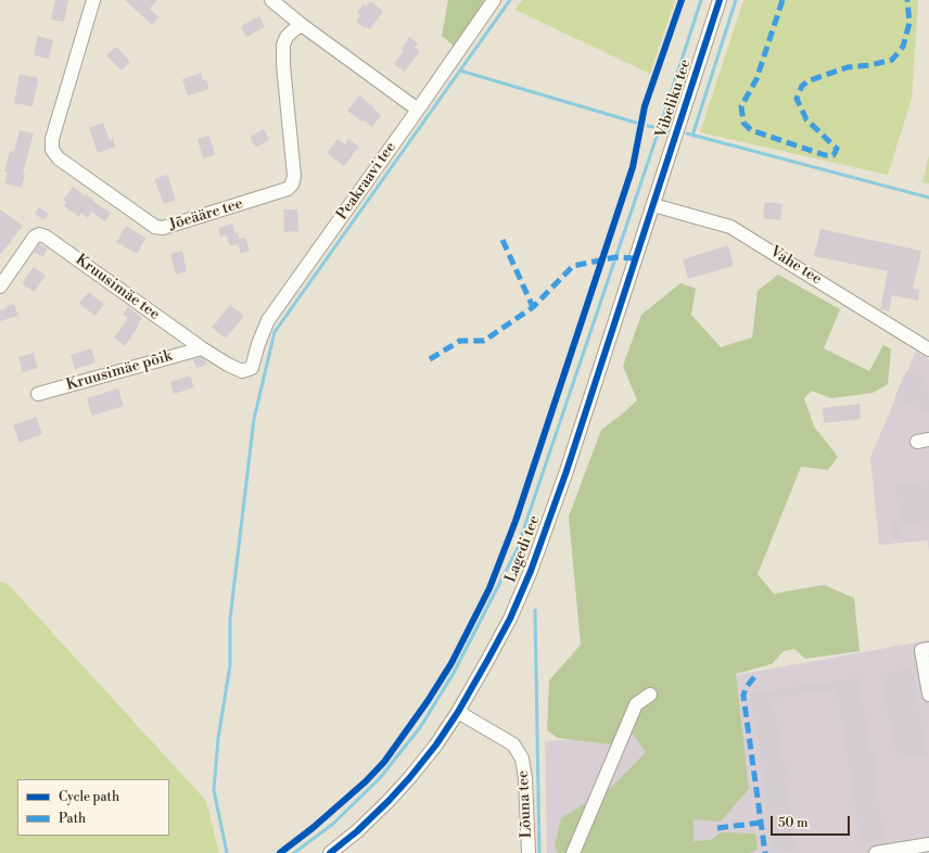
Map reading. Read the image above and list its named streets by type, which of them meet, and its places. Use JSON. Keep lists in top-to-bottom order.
{
  "streets": {
    "street": [
      "Vibeliku tee",
      "Peakraavi tee",
      "Jõeääre tee",
      "Vahe tee",
      "Kruusimäe tee",
      "Kruusimäe põik",
      "Lagedi tee",
      "Lõuna tee"
    ]
  },
  "crossings": [
    ["Vibeliku tee", "Vahe tee"],
    ["Vibeliku tee", "Lagedi tee"],
    ["Peakraavi tee", "Kruusimäe tee"],
    ["Vahe tee", "Lagedi tee"],
    ["Kruusimäe tee", "Kruusimäe põik"],
    ["Lagedi tee", "Lõuna tee"]
  ],
  "legend": ["Cycle path", "Path"],
  "scale_bar": "50 m"
}
